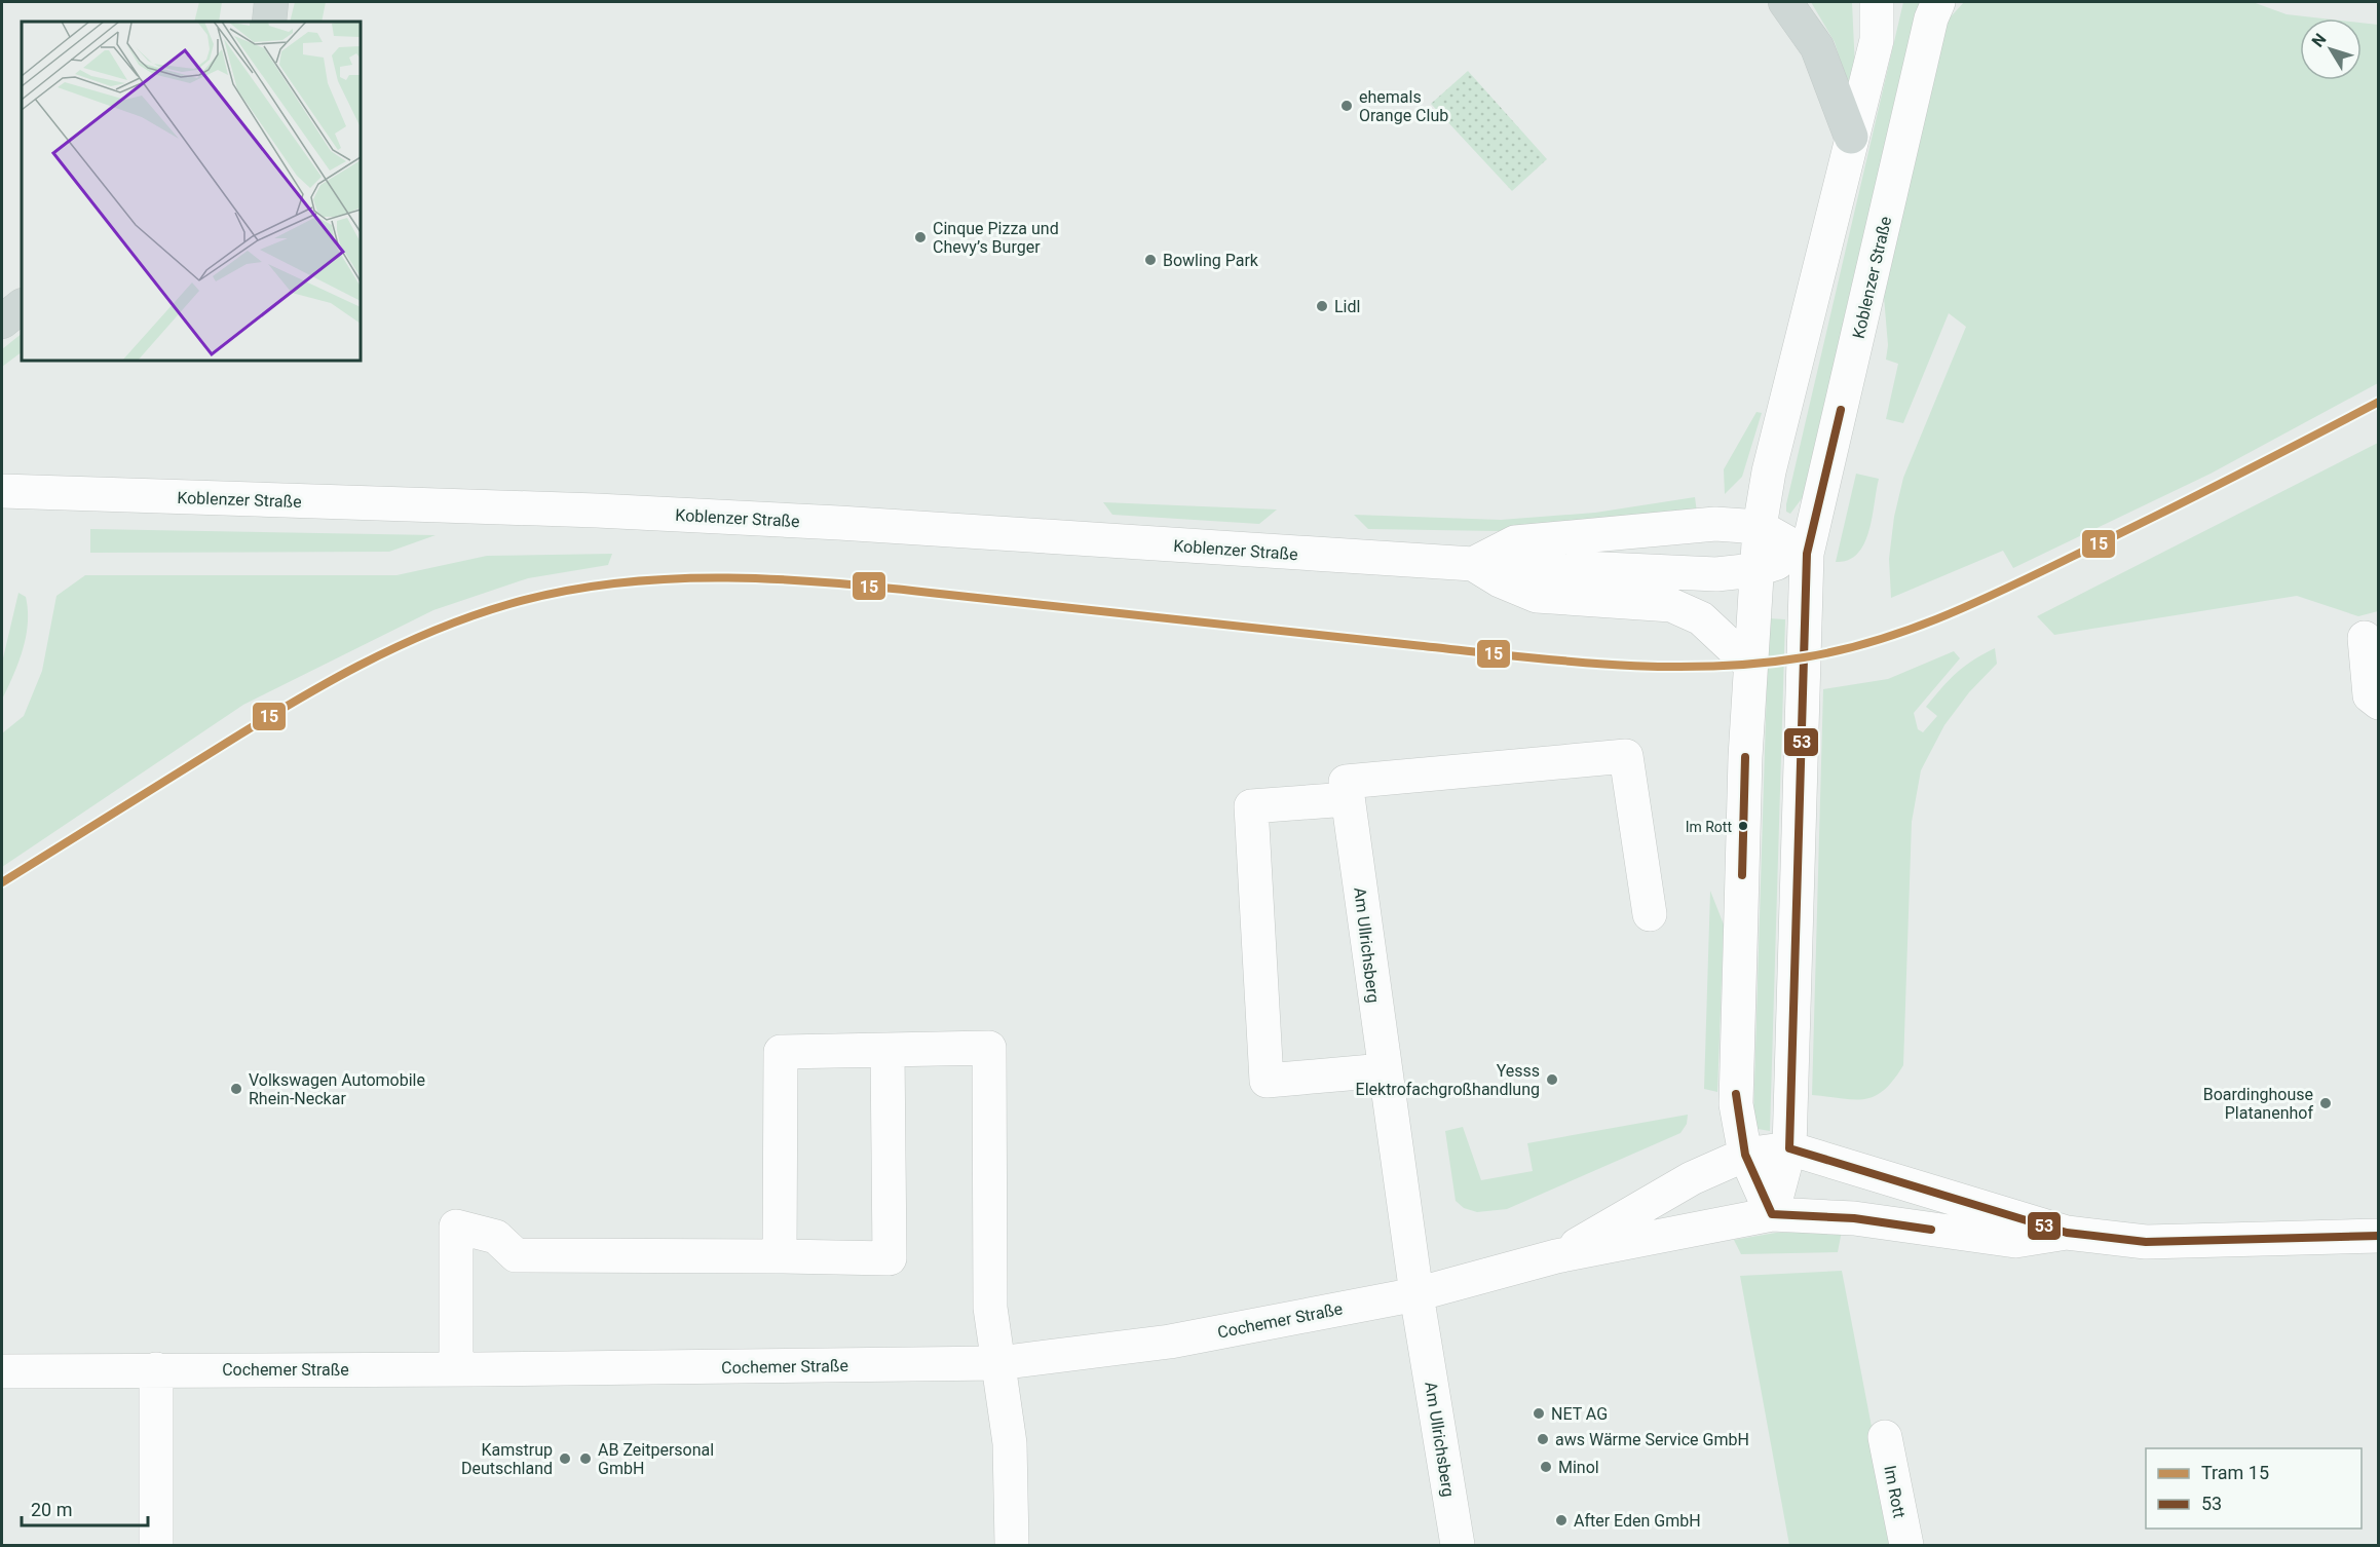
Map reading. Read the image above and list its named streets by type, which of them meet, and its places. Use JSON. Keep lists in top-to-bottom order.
{
  "streets": {
    "street": [
      "Koblenzer Straße",
      "Am Ullrichsberg",
      "Cochemer Straße",
      "Im Rott"
    ]
  },
  "crossings": [
    ["Am Ullrichsberg", "Cochemer Straße"]
  ],
  "places": [
    "ehemals Orange Club",
    "Cinque Pizza und Chevy’s Burger",
    "Bowling Park",
    "Lidl",
    "Im Rott",
    "Yesss Elektrofachgroßhandlung",
    "Volkswagen Automobile Rhein-Neckar",
    "Boardinghouse Platanenhof",
    "NET AG",
    "aws Wärme Service GmbH",
    "Kamstrup Deutschland",
    "AB Zeitpersonal GmbH",
    "Minol",
    "After Eden GmbH"
  ],
  "lines": ["tram line 15", "transit line 53"],
  "legend": ["Tram 15", "53"],
  "scale_bar": "20 m",
  "north": "top left"
}
